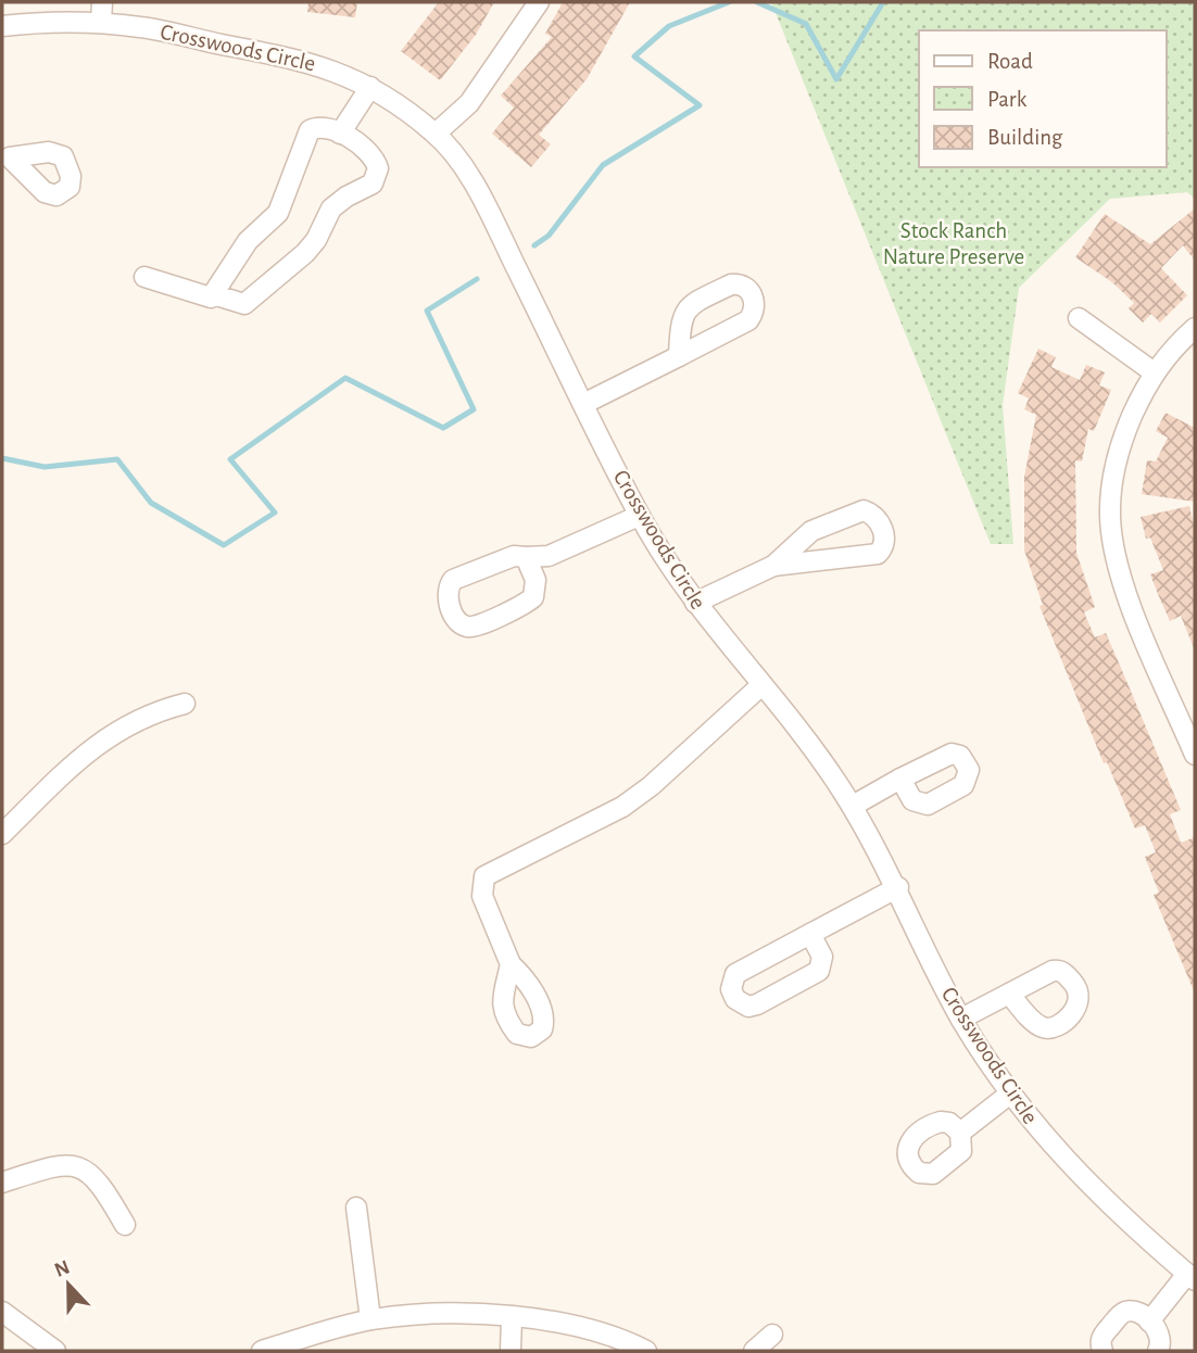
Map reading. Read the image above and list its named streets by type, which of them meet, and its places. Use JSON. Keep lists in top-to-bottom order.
{
  "streets": {
    "street": ["Crosswoods Circle"]
  },
  "parks": ["Stock Ranch Nature Preserve"],
  "legend": ["Road", "Park", "Building"],
  "north": "top"
}
